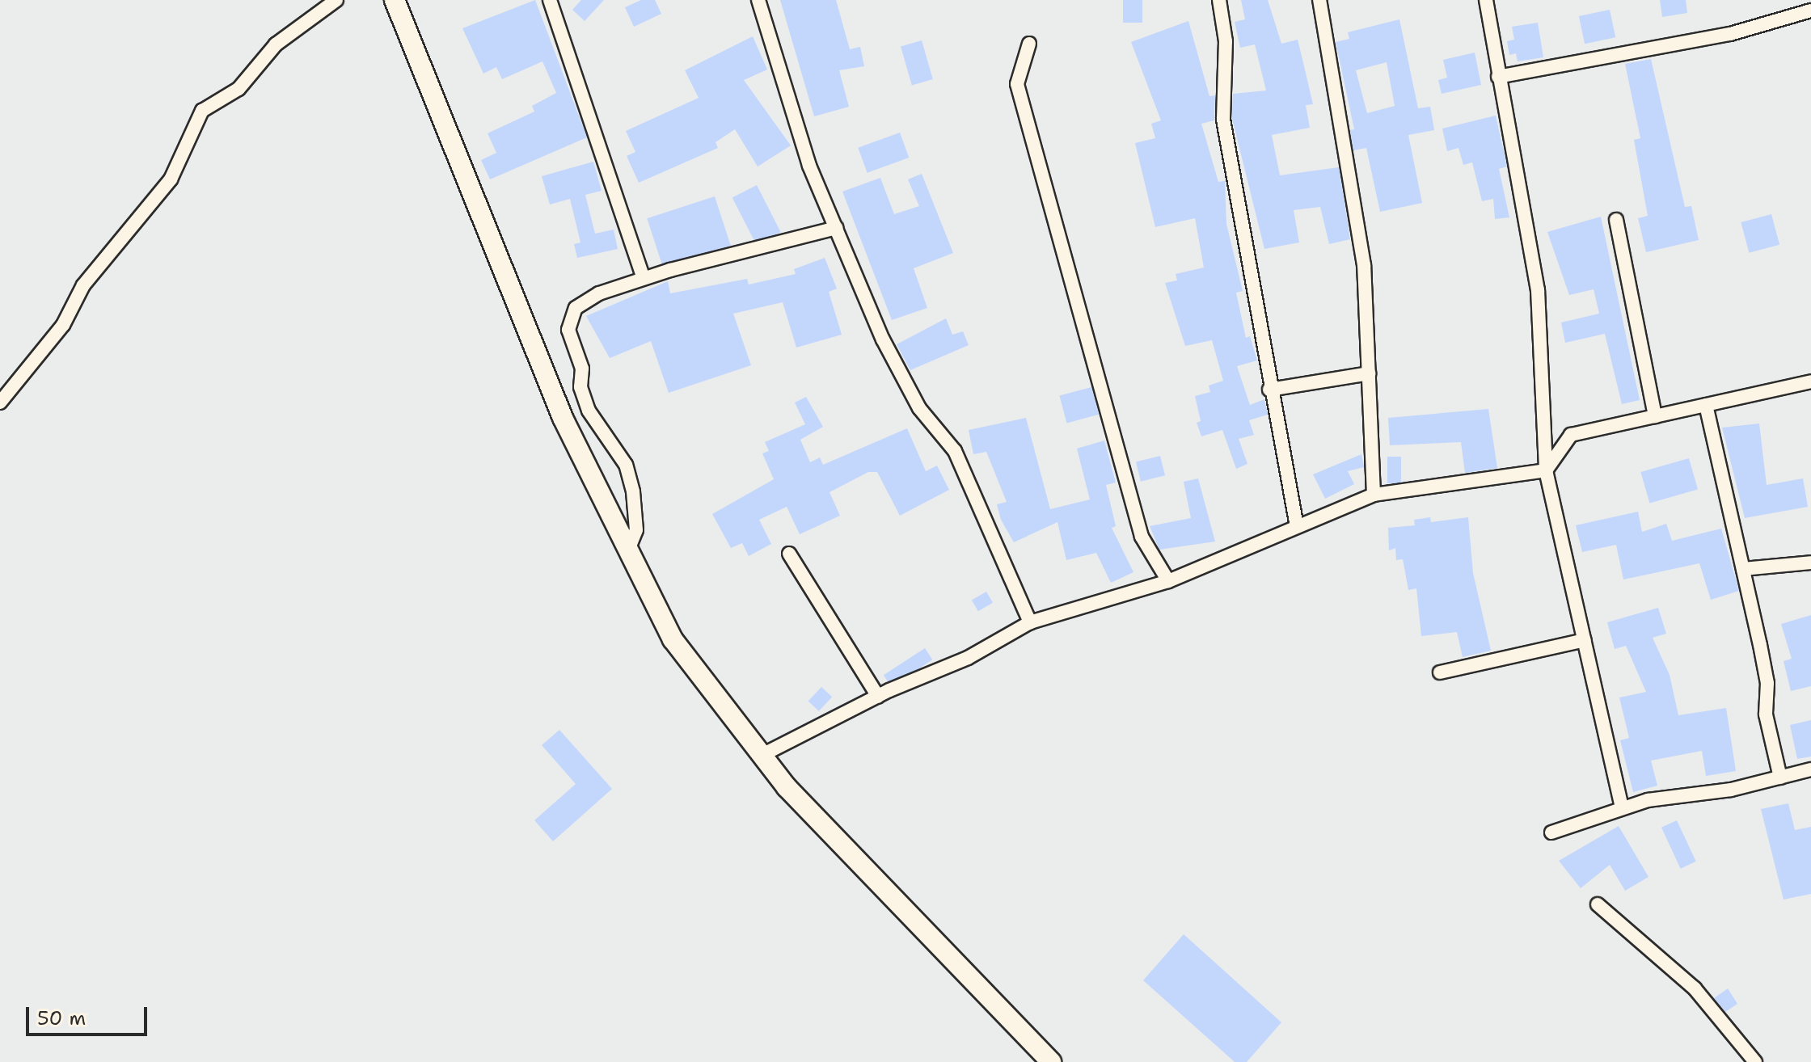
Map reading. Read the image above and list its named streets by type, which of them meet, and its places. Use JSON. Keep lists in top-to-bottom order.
{
  "scale_bar": "50 m"
}
